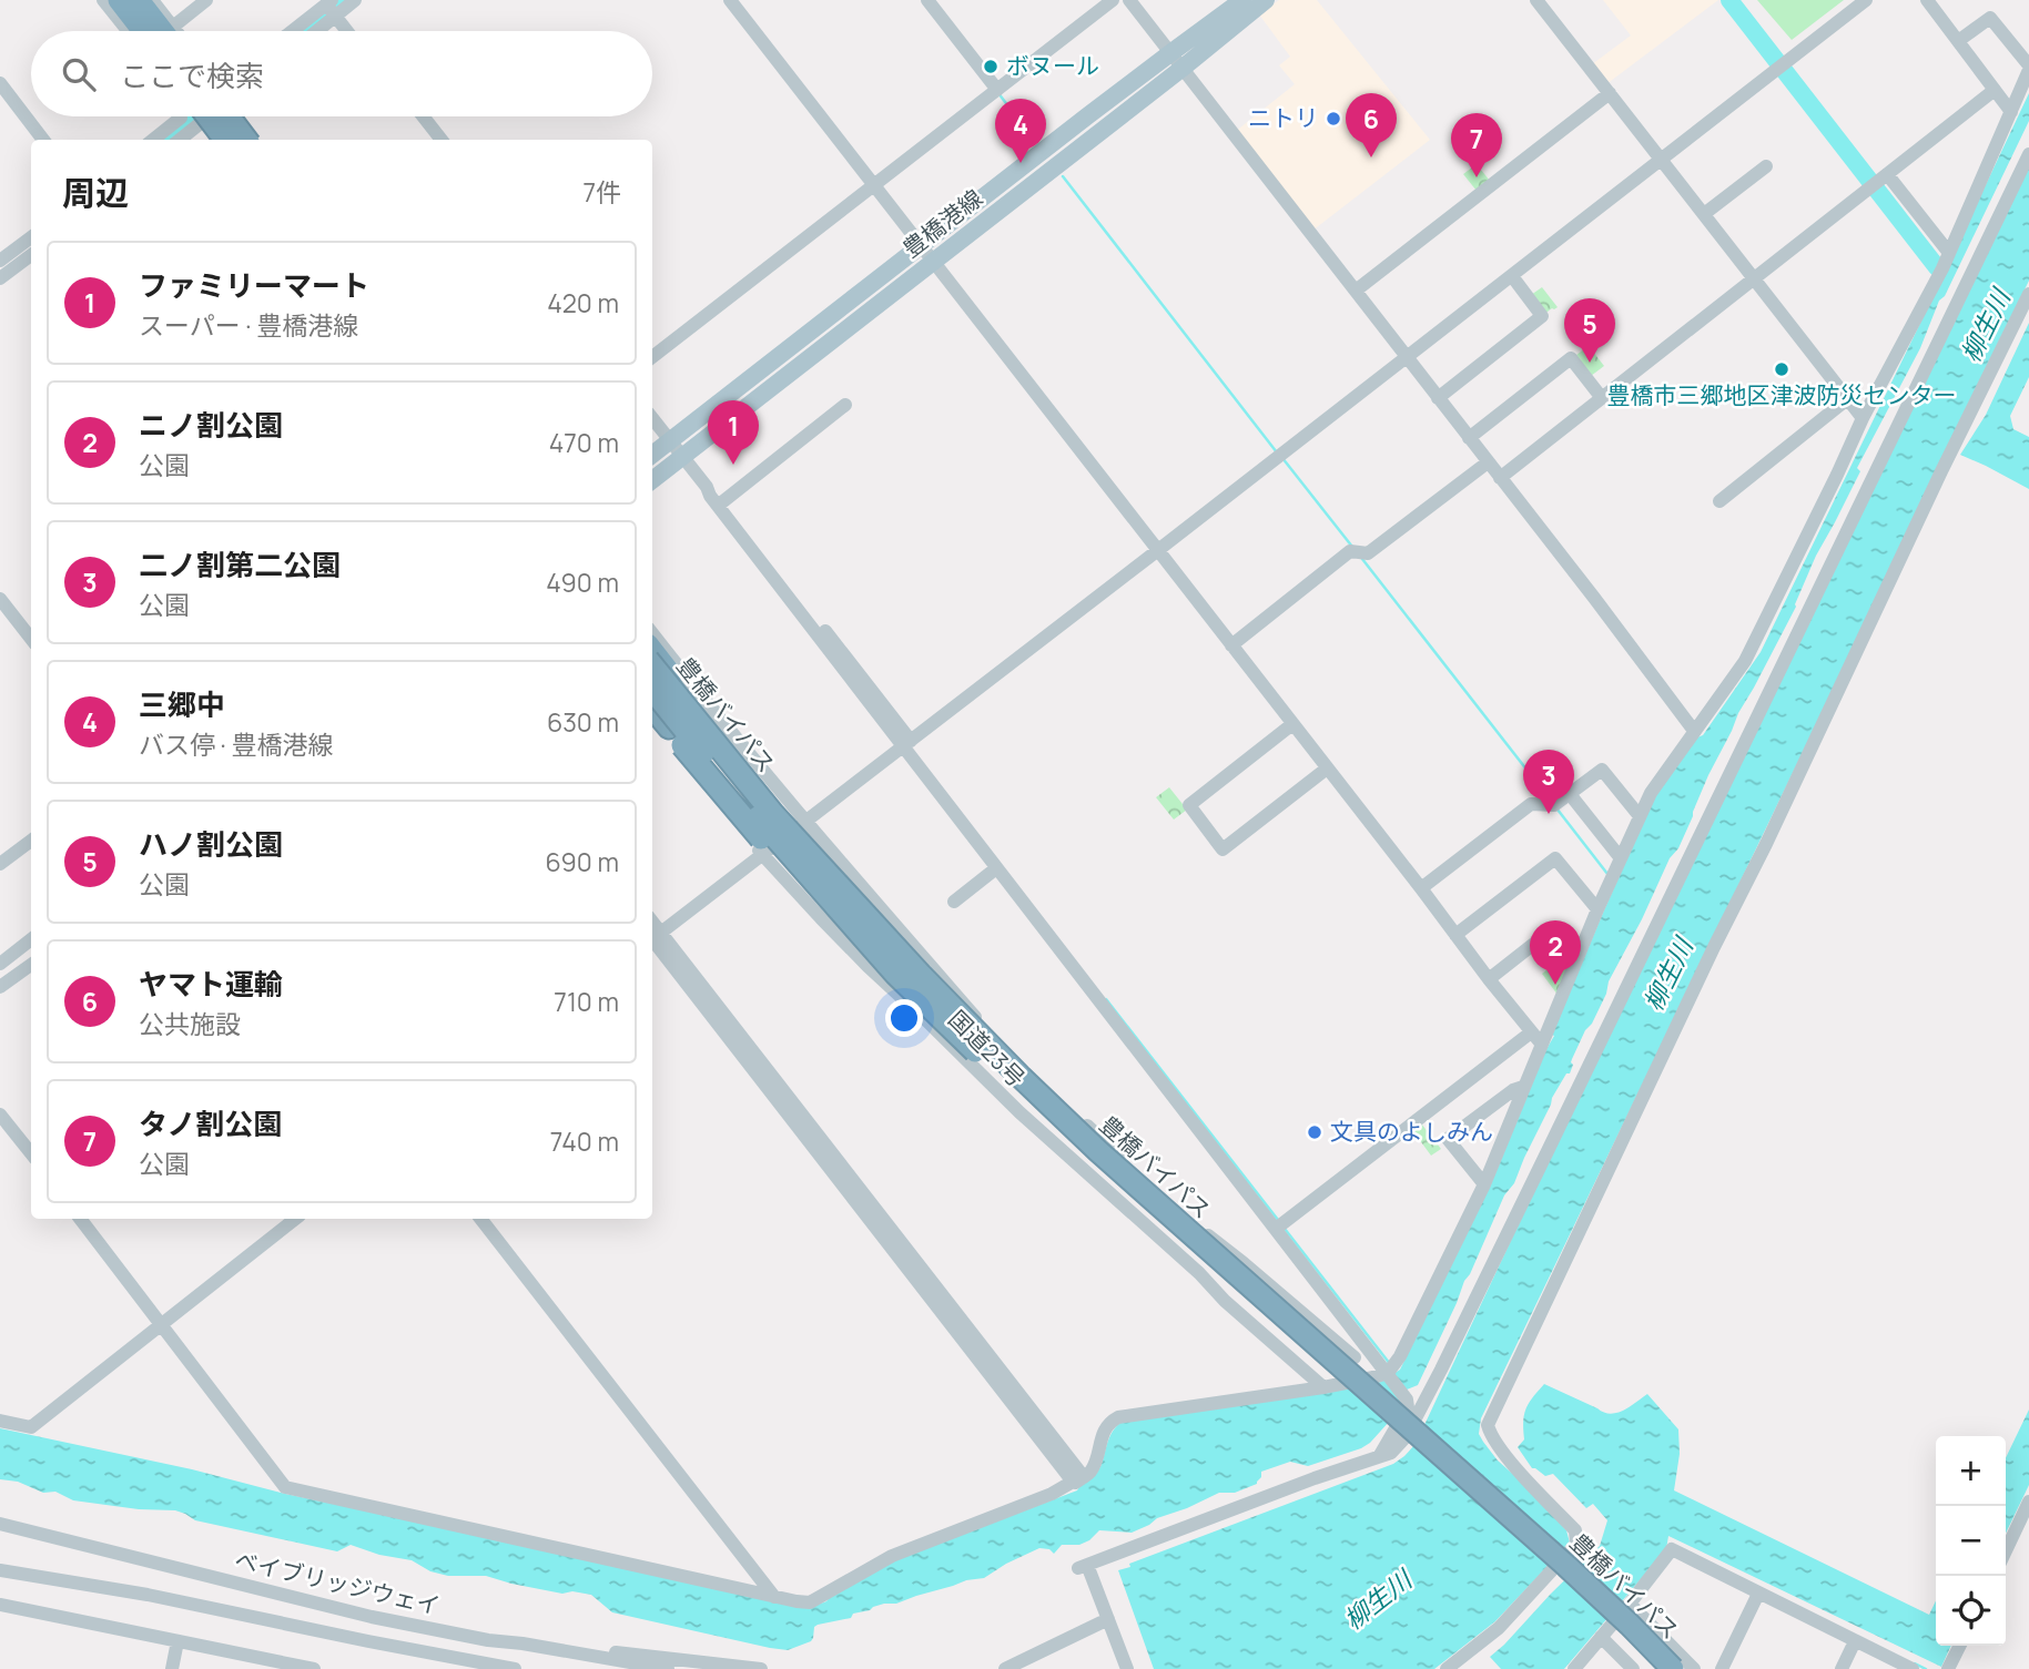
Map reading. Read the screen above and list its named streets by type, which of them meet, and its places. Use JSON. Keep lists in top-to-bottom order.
{
  "streets": {
    "highway": ["豊橋バイパス"],
    "main road": ["豊橋港線"],
    "street": ["国道23号", "ベイブリッジウェイ"]
  },
  "water": ["柳生川"],
  "places": [
    "ボヌール",
    "ニトリ",
    "豊橋市三郷地区津波防災センター",
    "文具のよしみん"
  ],
  "page": {
    "search": "ここで検索",
    "pins": [
      "6",
      "4",
      "7",
      "5",
      "1",
      "3",
      "2"
    ],
    "heading": ["周辺", "7件"],
    "list": [
      {
        "mark": "1",
        "name": "ファミリーマート",
        "note": "スーパー · 豊橋港線",
        "value": "420 m"
      },
      {
        "mark": "2",
        "name": "ニノ割公園",
        "note": "公園",
        "value": "470 m"
      },
      {
        "mark": "3",
        "name": "二ノ割第二公園",
        "note": "公園",
        "value": "490 m"
      },
      {
        "mark": "4",
        "name": "三郷中",
        "note": "バス停 · 豊橋港線",
        "value": "630 m"
      },
      {
        "mark": "5",
        "name": "ハノ割公園",
        "note": "公園",
        "value": "690 m"
      },
      {
        "mark": "6",
        "name": "ヤマト運輸",
        "note": "公共施設",
        "value": "710 m"
      },
      {
        "mark": "7",
        "name": "タノ割公園",
        "note": "公園",
        "value": "740 m"
      }
    ],
    "map_buttons": ["+", "−"]
  }
}
